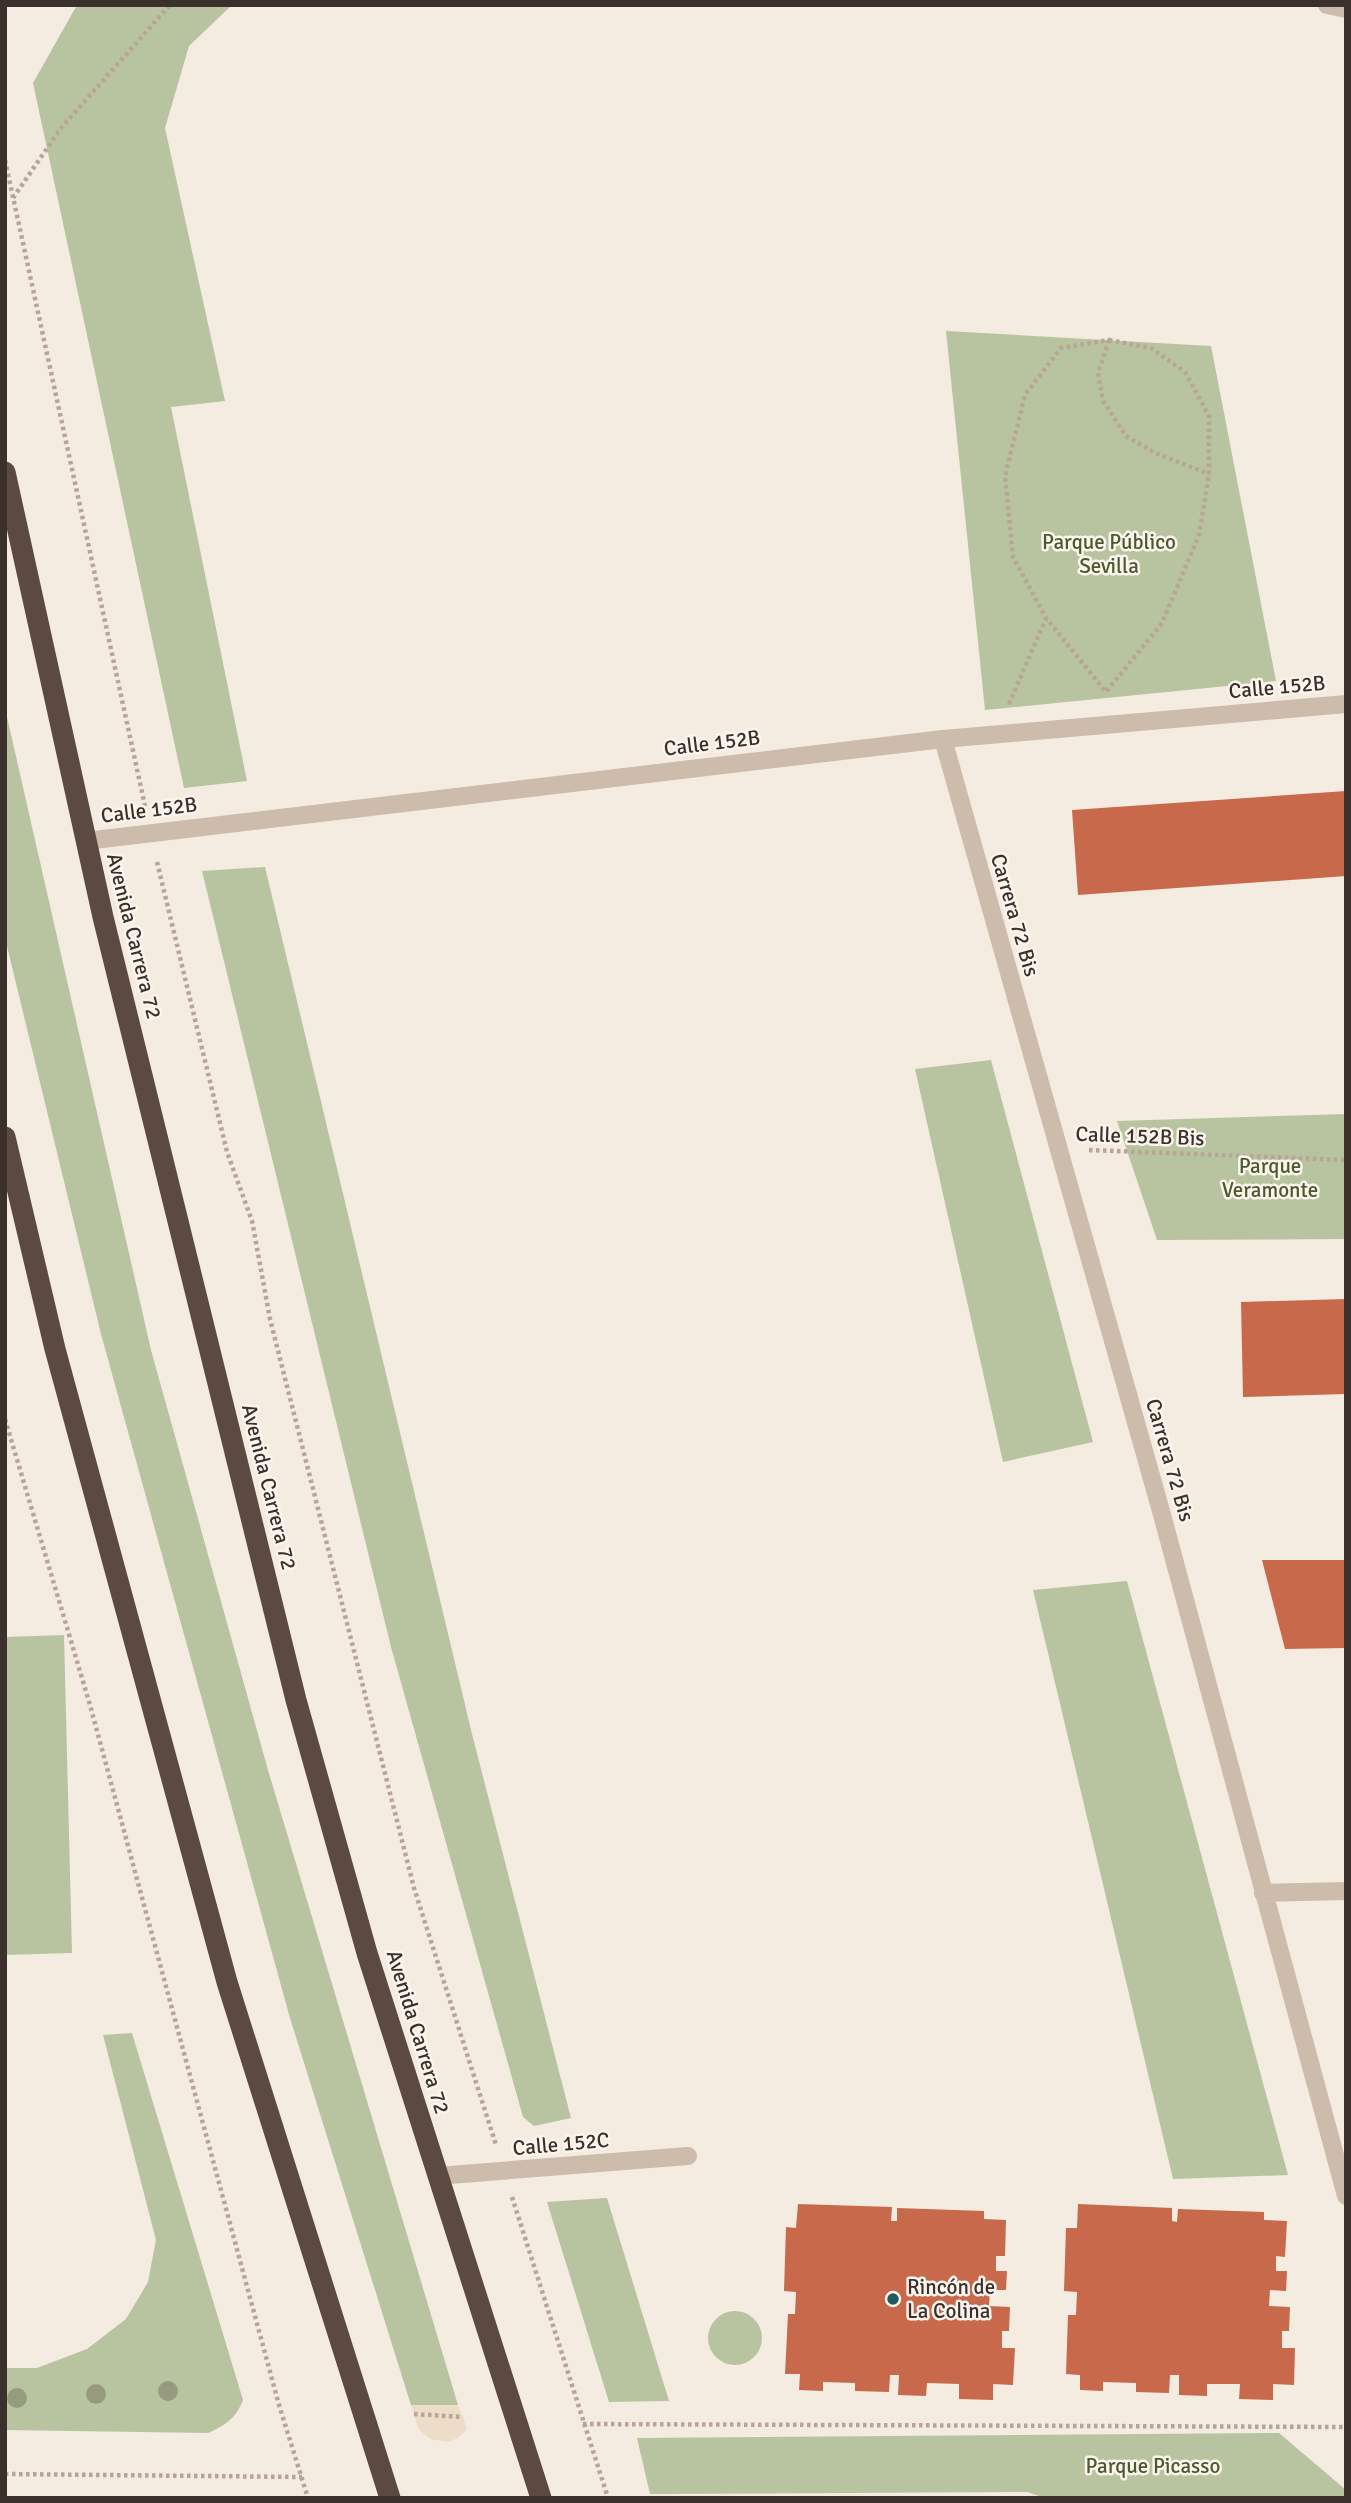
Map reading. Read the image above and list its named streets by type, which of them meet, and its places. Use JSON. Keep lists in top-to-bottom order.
{
  "streets": {
    "highway": ["Avenida Carrera 72"],
    "street": ["Calle 152B", "Carrera 72 Bis", "Calle 152C"],
    "path": ["Calle 152B Bis"]
  },
  "crossings": [
    ["Calle 152B", "Carrera 72 Bis"],
    ["Calle 152B", "Avenida Carrera 72"],
    ["Carrera 72 Bis", "Calle 152B Bis"],
    ["Avenida Carrera 72", "Calle 152C"]
  ],
  "parks": ["Parque Público Sevilla", "Parque Veramonte", "Parque Picasso"],
  "places": ["Rincón de La Colina"]
}
